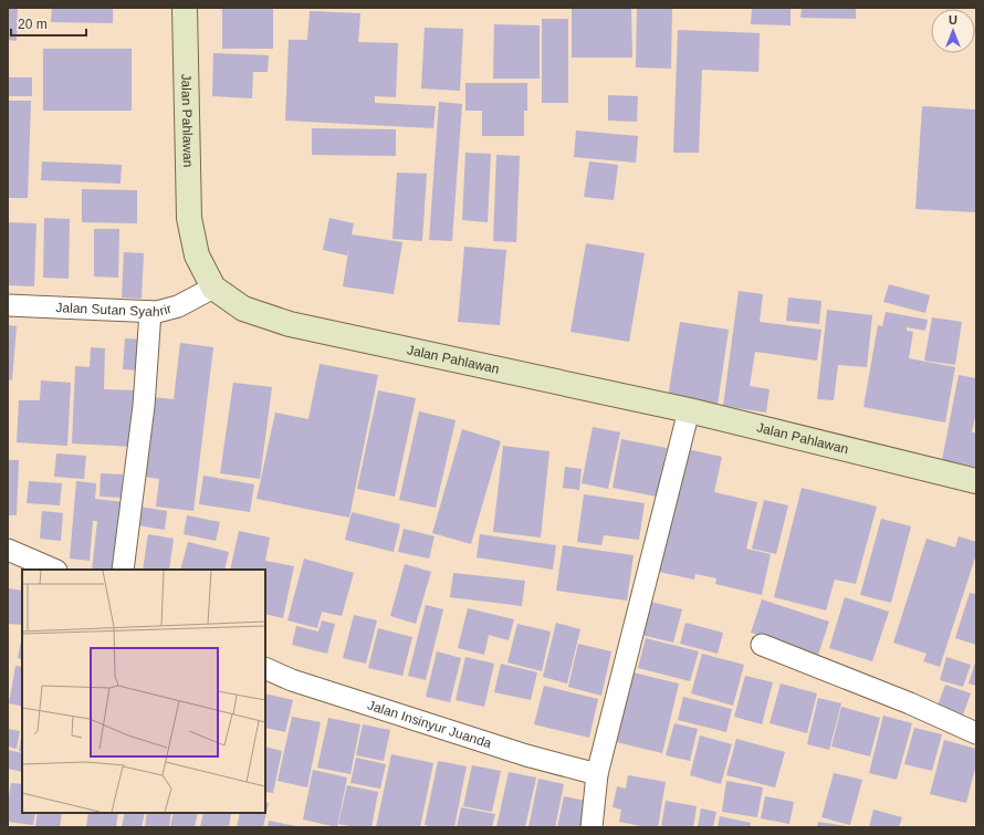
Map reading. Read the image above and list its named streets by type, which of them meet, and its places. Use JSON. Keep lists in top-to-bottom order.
{
  "streets": {
    "main road": ["Jalan Pahlawan"],
    "street": ["Jalan Sutan Syahrir", "Jalan Insinyur Juanda"]
  },
  "crossings": [
    ["Jalan Pahlawan", "Jalan Sutan Syahrir"]
  ],
  "scale_bar": "20 m",
  "north": "top"
}
